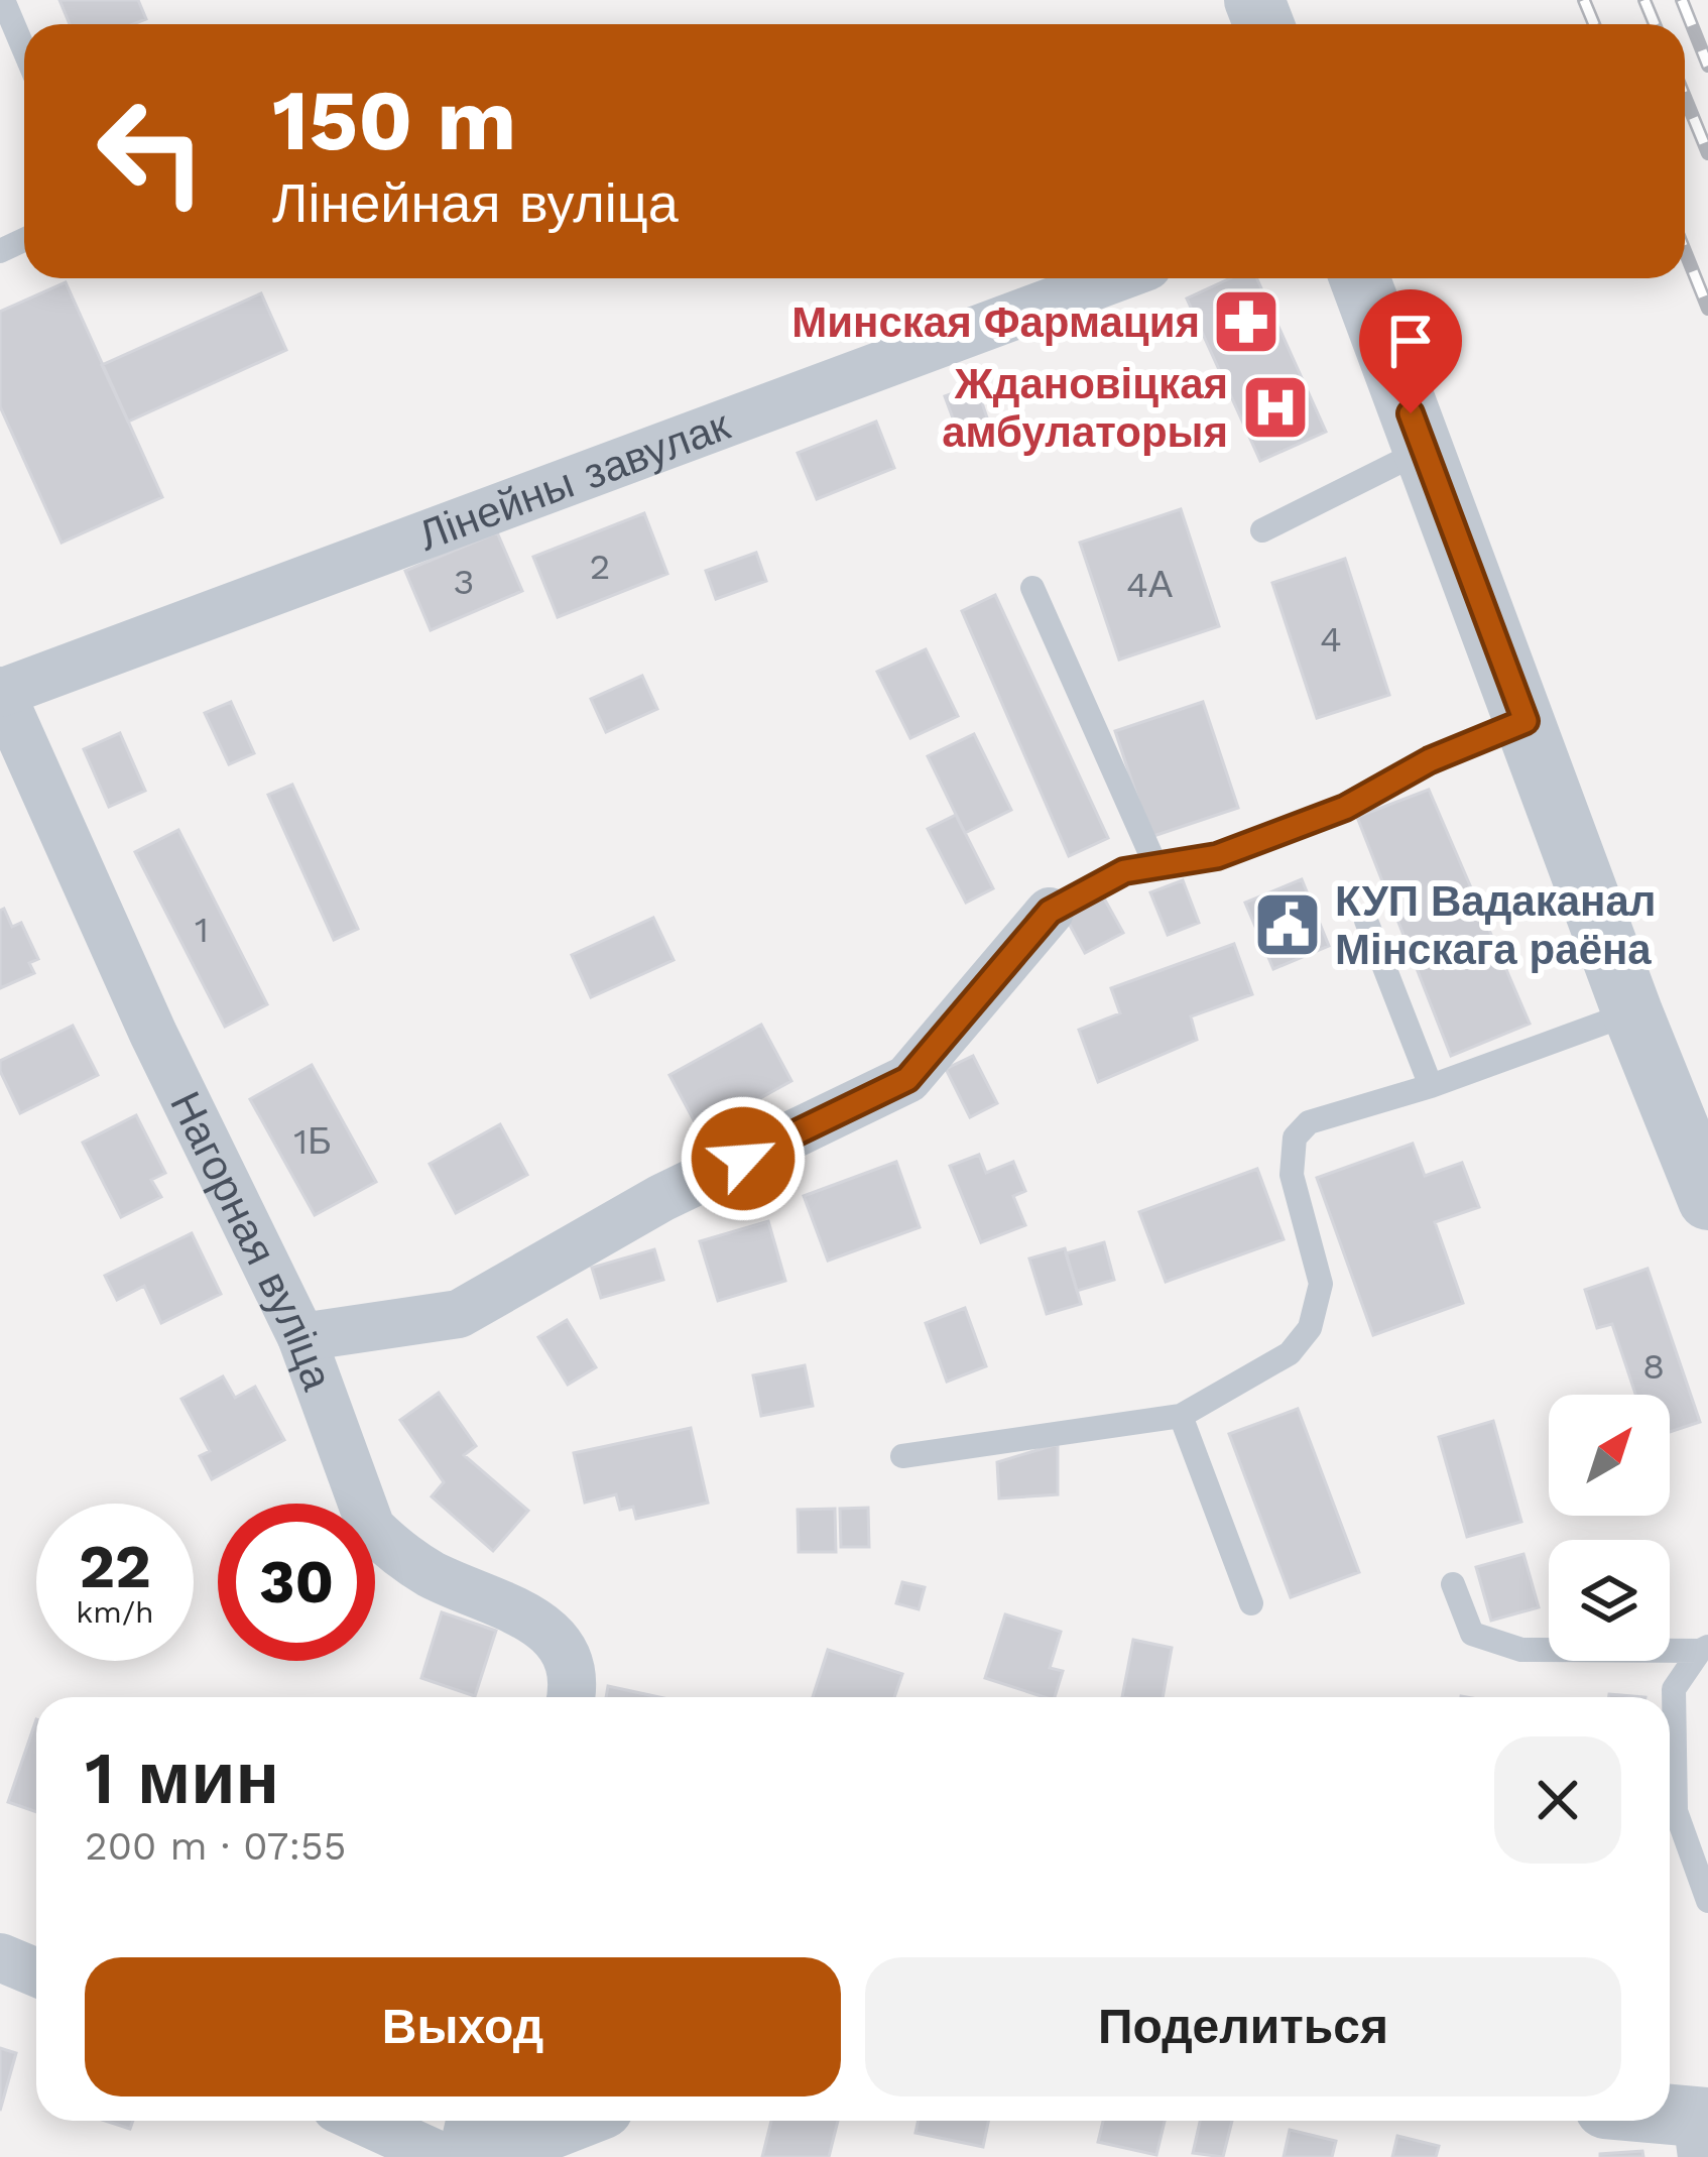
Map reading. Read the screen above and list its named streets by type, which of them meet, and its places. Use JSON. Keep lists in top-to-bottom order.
{
  "streets": {
    "street": ["Лінейны завулак", "Нагорная вуліца"]
  },
  "crossings": [
    ["Лінейны завулак", "Нагорная вуліца"]
  ],
  "places": {
    "pharmacy": ["Минская Фармация"],
    "hospital": ["Ждановіцкая амбулаторыя"],
    "public building": ["КУП Вадаканал Мінскага раёна"]
  },
  "house_numbers": [
    "2",
    "3",
    "4А",
    "4",
    "1",
    "1Б",
    "8"
  ],
  "north": "top right",
  "page": {
    "turn": ["150 m", "Лінейная вуліца"],
    "speed": "22 km/h",
    "limit": "30",
    "heading": ["1 мин", "200 m · 07:55"],
    "buttons": ["Выход", "Поделиться"]
  }
}
